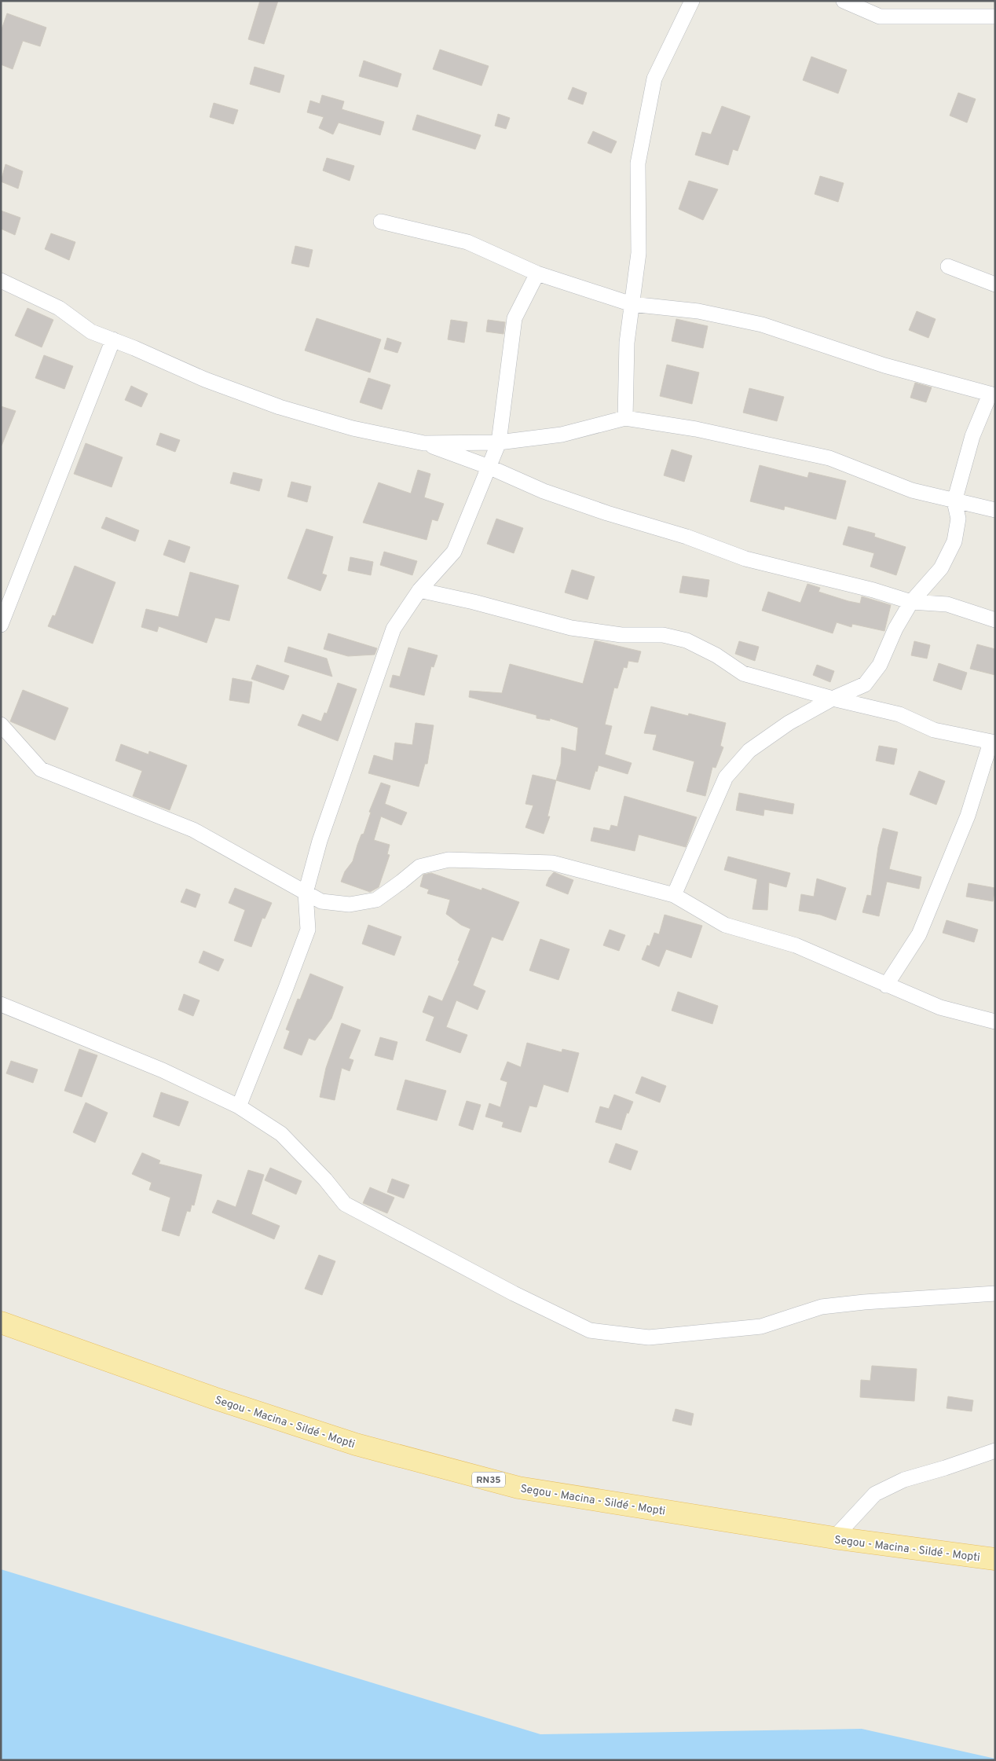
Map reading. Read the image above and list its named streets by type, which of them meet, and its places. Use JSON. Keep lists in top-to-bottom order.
{
  "streets": {
    "main road": ["Segou - Macina - Sildé - Mopti", "RN35"]
  }
}
